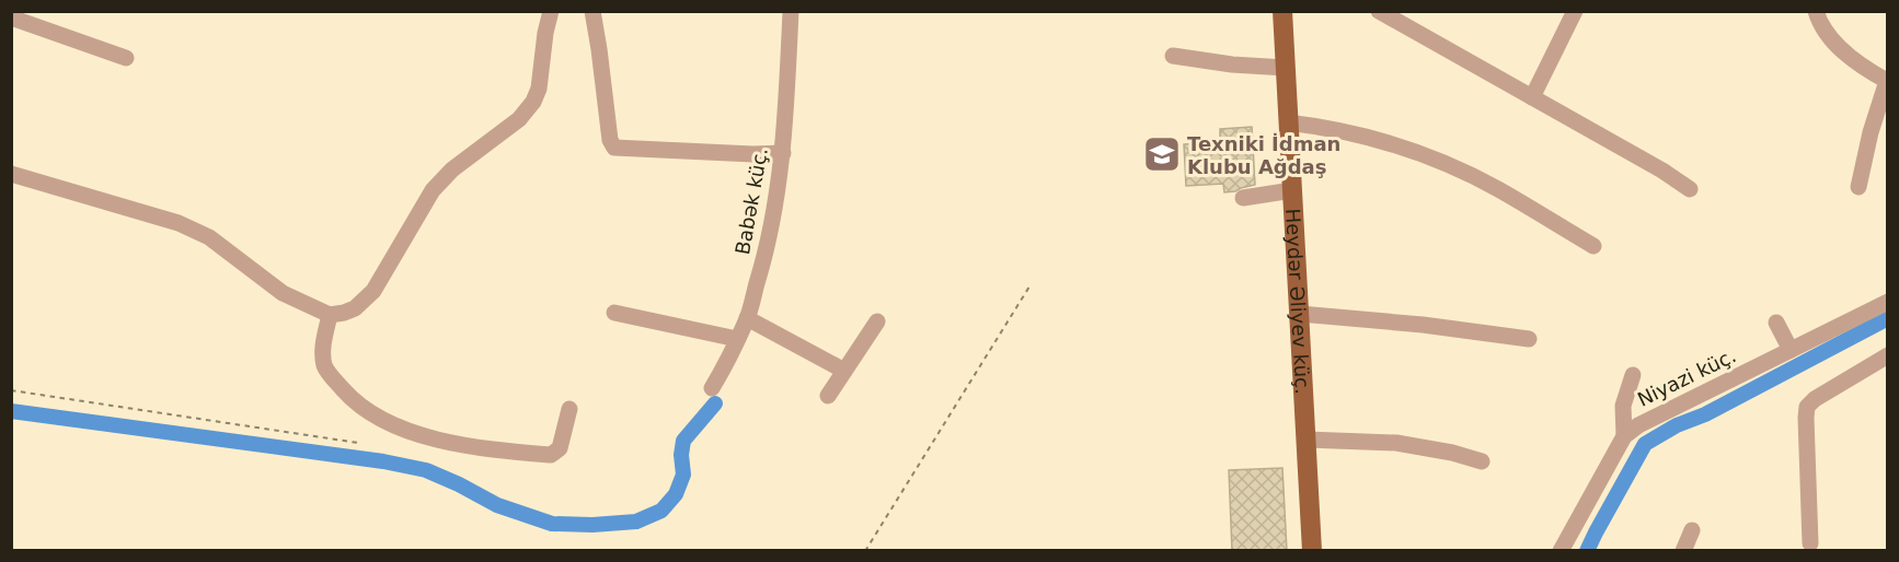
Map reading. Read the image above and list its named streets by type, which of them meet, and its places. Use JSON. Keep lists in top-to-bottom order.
{
  "streets": {
    "main road": ["Heydər Əliyev küç."],
    "street": ["Babək küç.", "Niyazi küç."]
  },
  "places": {
    "school or university": ["Texniki İdman Klubu Ağdaş"]
  }
}
